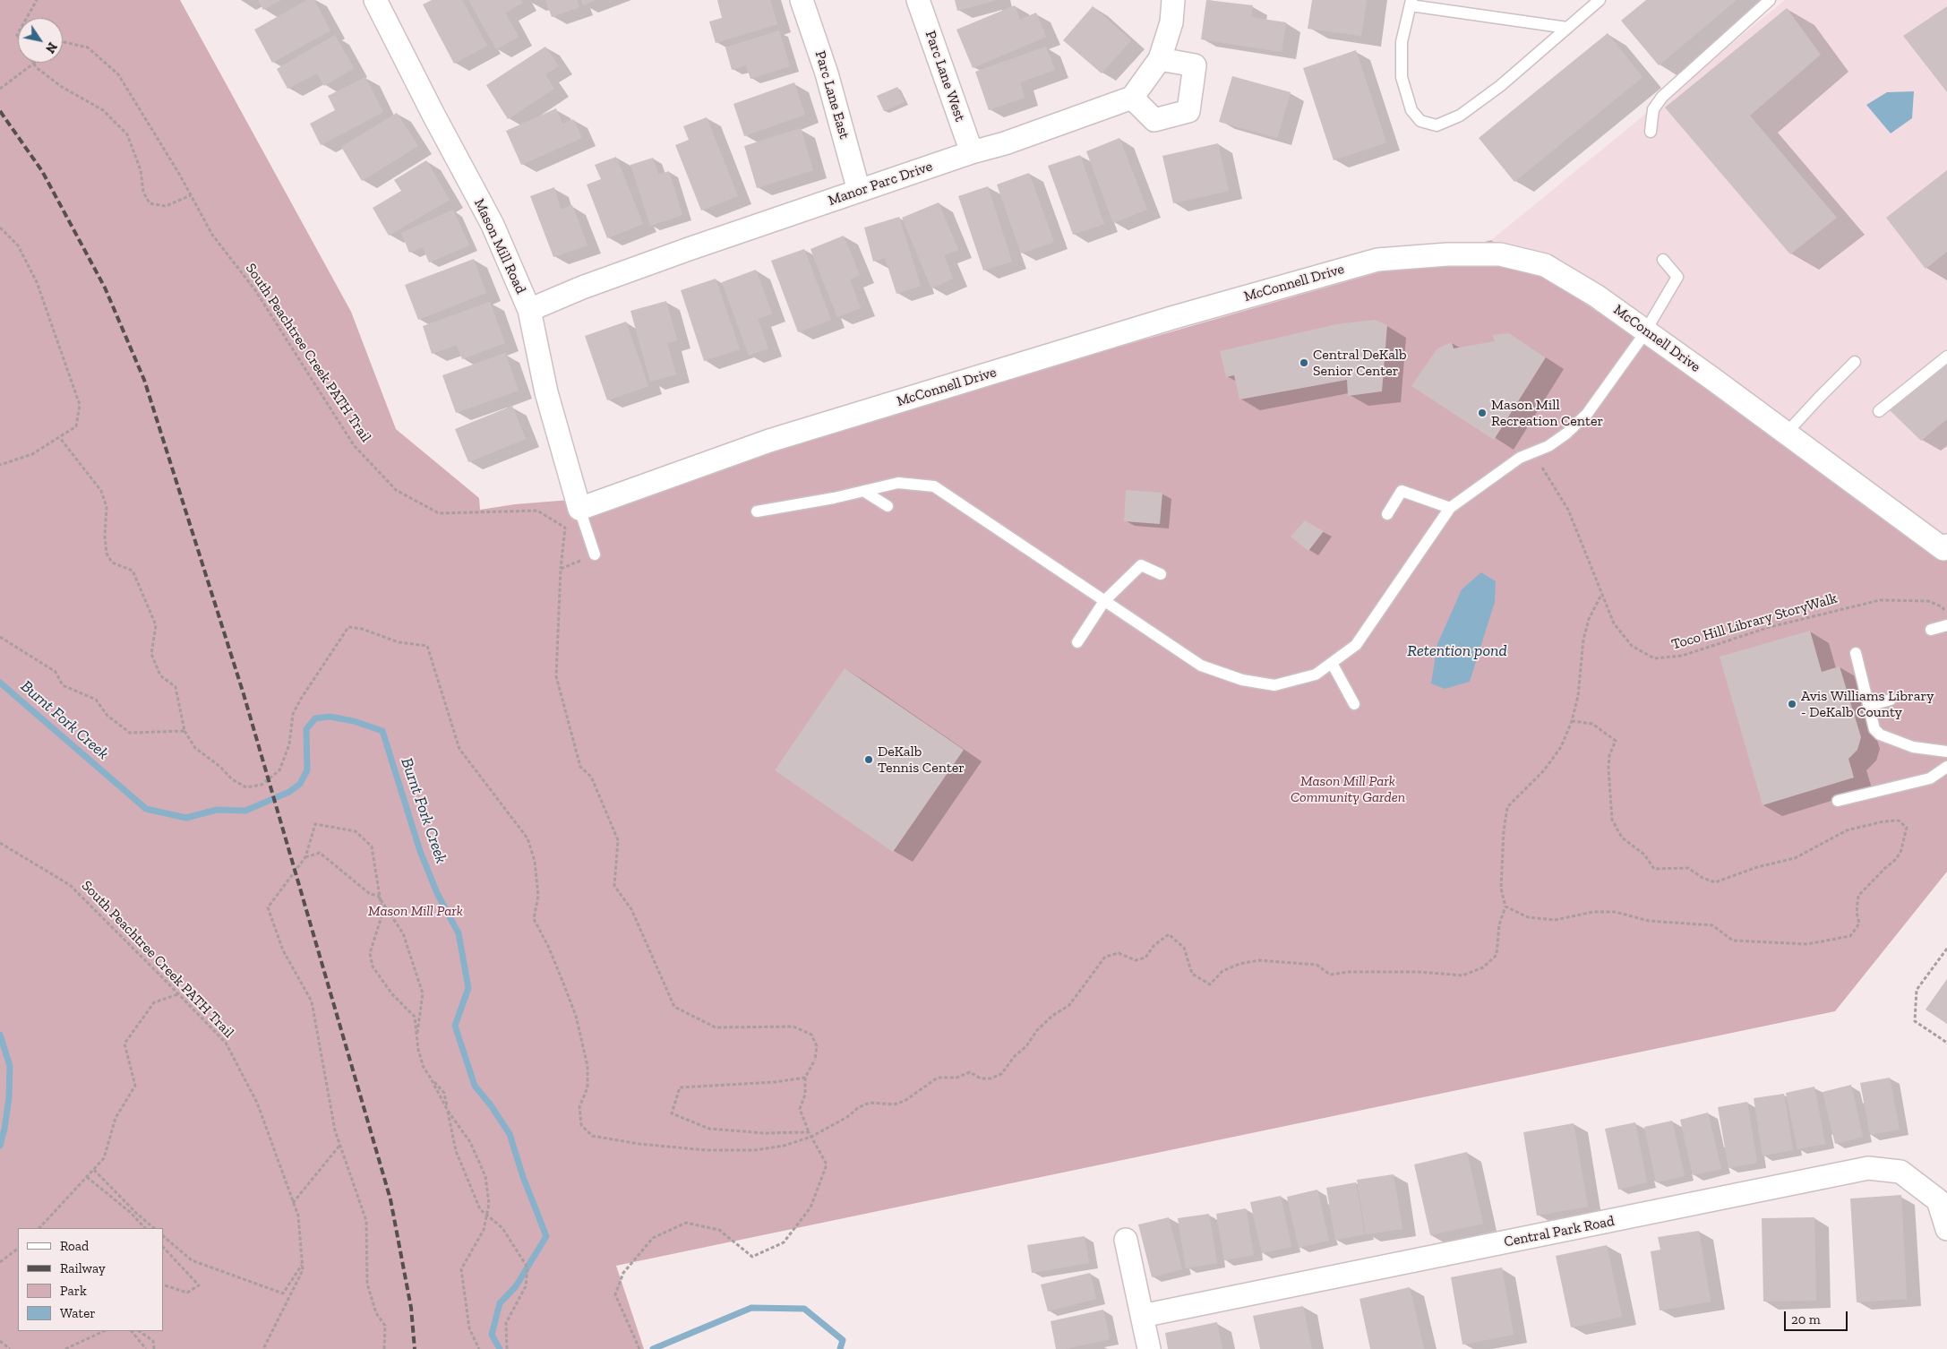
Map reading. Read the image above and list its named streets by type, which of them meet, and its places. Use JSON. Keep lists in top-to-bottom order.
{
  "streets": {
    "street": [
      "Parc Lane West",
      "Parc Lane East",
      "Manor Parc Drive",
      "Mason Mill Road",
      "McConnell Drive",
      "Central Park Road"
    ],
    "path": ["South Peachtree Creek PATH Trail", "Toco Hill Library StoryWalk"]
  },
  "crossings": [
    ["Parc Lane West", "Manor Parc Drive"],
    ["Parc Lane East", "Manor Parc Drive"],
    ["Manor Parc Drive", "Mason Mill Road"],
    ["Mason Mill Road", "McConnell Drive"]
  ],
  "water": ["Retention pond", "Burnt Fork Creek"],
  "parks": ["Mason Mill Park Community Garden", "Mason Mill Park"],
  "places": [
    "Central DeKalb Senior Center",
    "Mason Mill Recreation Center",
    "Avis Williams Library - DeKalb County",
    "DeKalb Tennis Center"
  ],
  "legend": [
    "Road",
    "Railway",
    "Park",
    "Water"
  ],
  "scale_bar": "20 m",
  "north": "bottom right"
}
